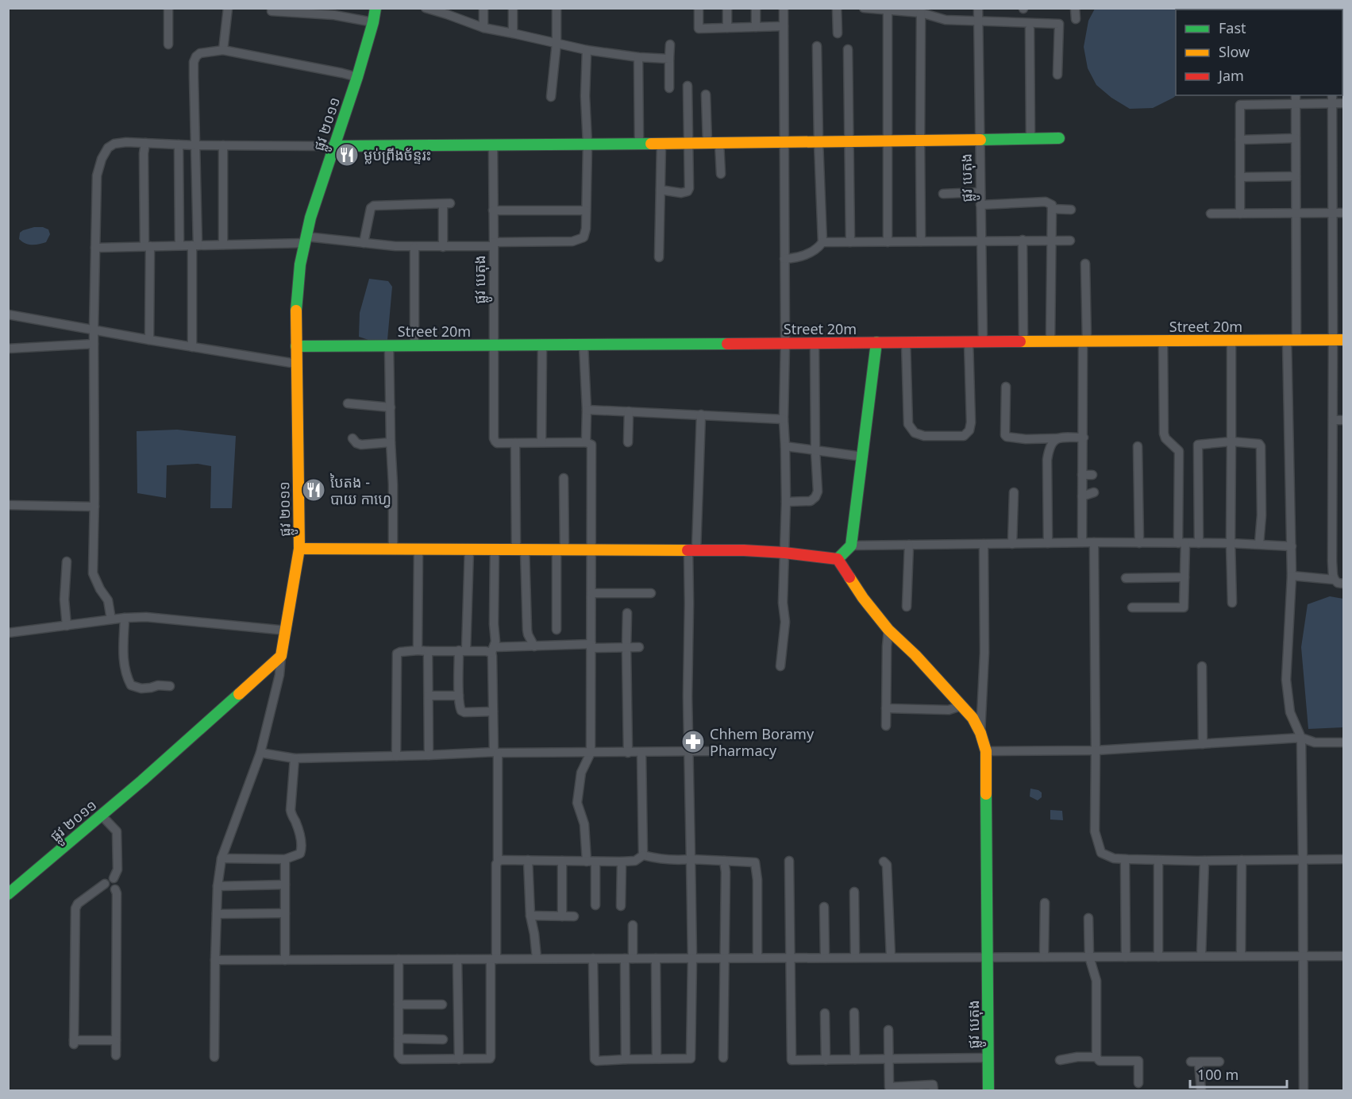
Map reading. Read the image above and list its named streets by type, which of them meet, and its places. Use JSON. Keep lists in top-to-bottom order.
{
  "streets": {
    "street": ["ផ្លូវ ២០១១", "ផ្លូវ បេតុង", "Street 20m"]
  },
  "crossings": [
    ["ផ្លូវ ២០១១", "Street 20m"],
    ["ផ្លូវ បេតុង", "Street 20m"]
  ],
  "places": {
    "restaurant": ["ម្លប់ព្រីងច័ន្ទរះ", "បៃតង - បាយ កាហ្វេ"],
    "pharmacy": ["Chhem Boramy Pharmacy"]
  },
  "legend": ["Fast", "Slow", "Jam"],
  "scale_bar": "100 m"
}
